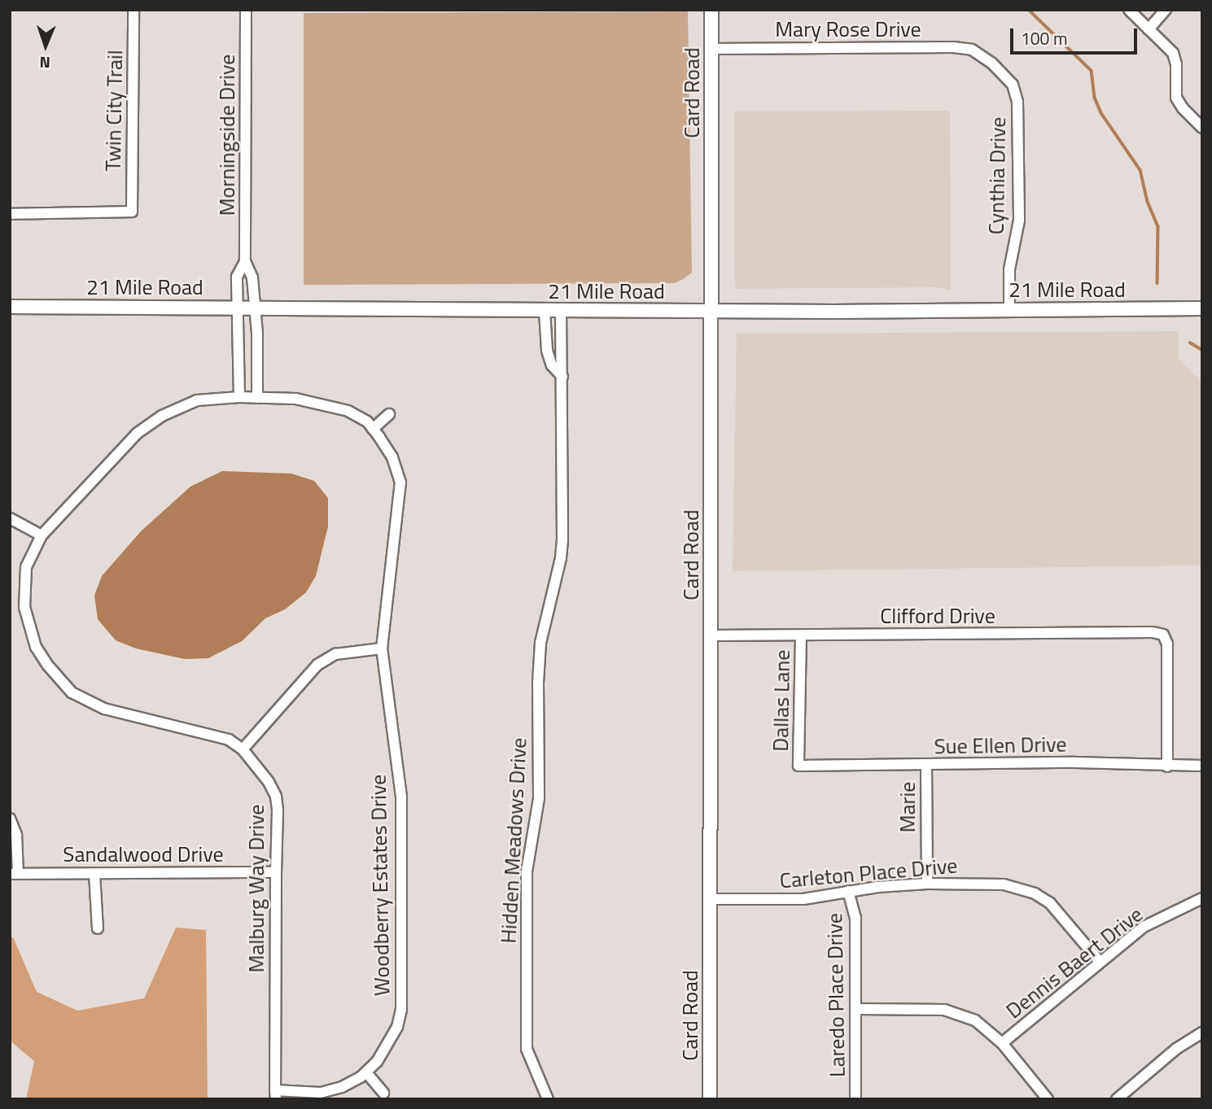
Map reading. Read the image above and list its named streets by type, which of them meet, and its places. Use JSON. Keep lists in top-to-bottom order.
{
  "streets": {
    "street": [
      "Mary Rose Drive",
      "Card Road",
      "Twin City Trail",
      "Morningside Drive",
      "Cynthia Drive",
      "21 Mile Road",
      "Clifford Drive",
      "Dallas Lane",
      "Sue Ellen Drive",
      "Marie",
      "Hidden Meadows Drive",
      "Sandalwood Drive",
      "Carleton Place Drive",
      "Woodberry Estates Drive",
      "Malburg Way Drive",
      "Dennis Baert Drive",
      "Laredo Place Drive"
    ]
  },
  "crossings": [
    ["Mary Rose Drive", "Card Road"],
    ["Mary Rose Drive", "Cynthia Drive"],
    ["Card Road", "21 Mile Road"],
    ["Card Road", "Clifford Drive"],
    ["Card Road", "Carleton Place Drive"],
    ["Morningside Drive", "21 Mile Road"],
    ["Morningside Drive", "Woodberry Estates Drive"],
    ["Morningside Drive", "Malburg Way Drive"],
    ["Cynthia Drive", "21 Mile Road"],
    ["21 Mile Road", "Hidden Meadows Drive"],
    ["Clifford Drive", "Dallas Lane"],
    ["Clifford Drive", "Sue Ellen Drive"],
    ["Dallas Lane", "Sue Ellen Drive"],
    ["Sue Ellen Drive", "Marie"],
    ["Marie", "Carleton Place Drive"],
    ["Sandalwood Drive", "Malburg Way Drive"],
    ["Carleton Place Drive", "Dennis Baert Drive"],
    ["Carleton Place Drive", "Laredo Place Drive"],
    ["Woodberry Estates Drive", "Malburg Way Drive"]
  ],
  "scale_bar": "100 m",
  "north": "bottom"
}
